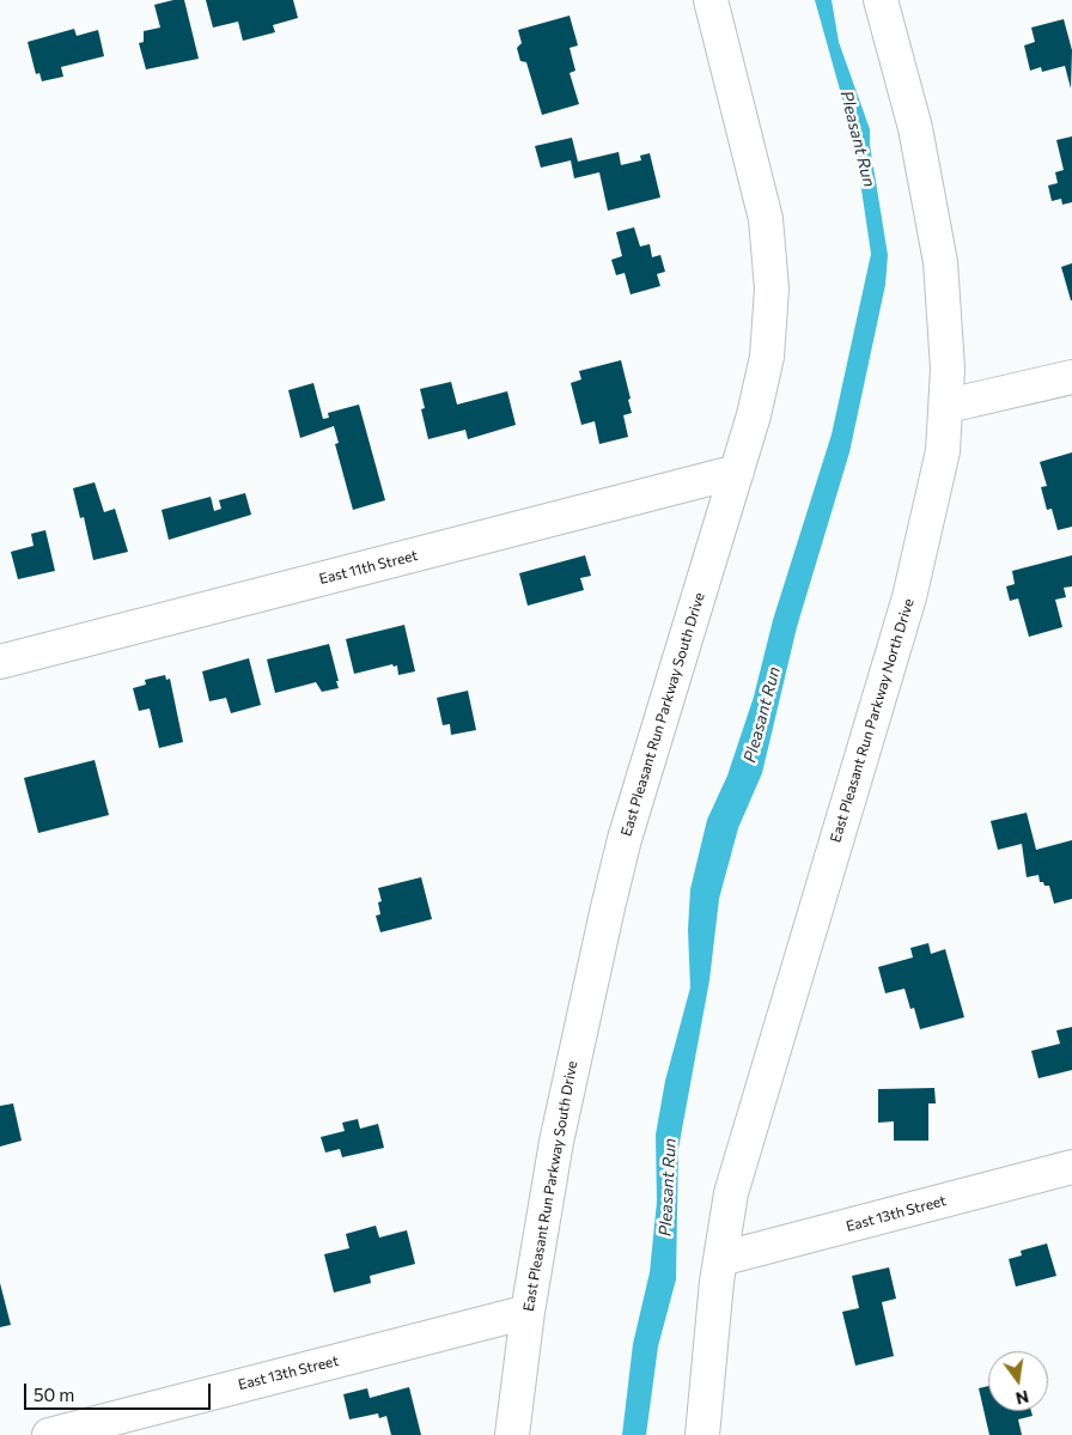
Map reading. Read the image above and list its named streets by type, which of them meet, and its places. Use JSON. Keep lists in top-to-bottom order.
{
  "streets": {
    "street": [
      "East 11th Street",
      "East Pleasant Run Parkway South Drive",
      "East Pleasant Run Parkway North Drive",
      "East 13th Street"
    ]
  },
  "crossings": [
    ["East 11th Street", "East Pleasant Run Parkway South Drive"],
    ["East Pleasant Run Parkway South Drive", "East 13th Street"],
    ["East Pleasant Run Parkway North Drive", "East 13th Street"]
  ],
  "water": ["Pleasant Run"],
  "scale_bar": "50 m",
  "north": "bottom"
}
